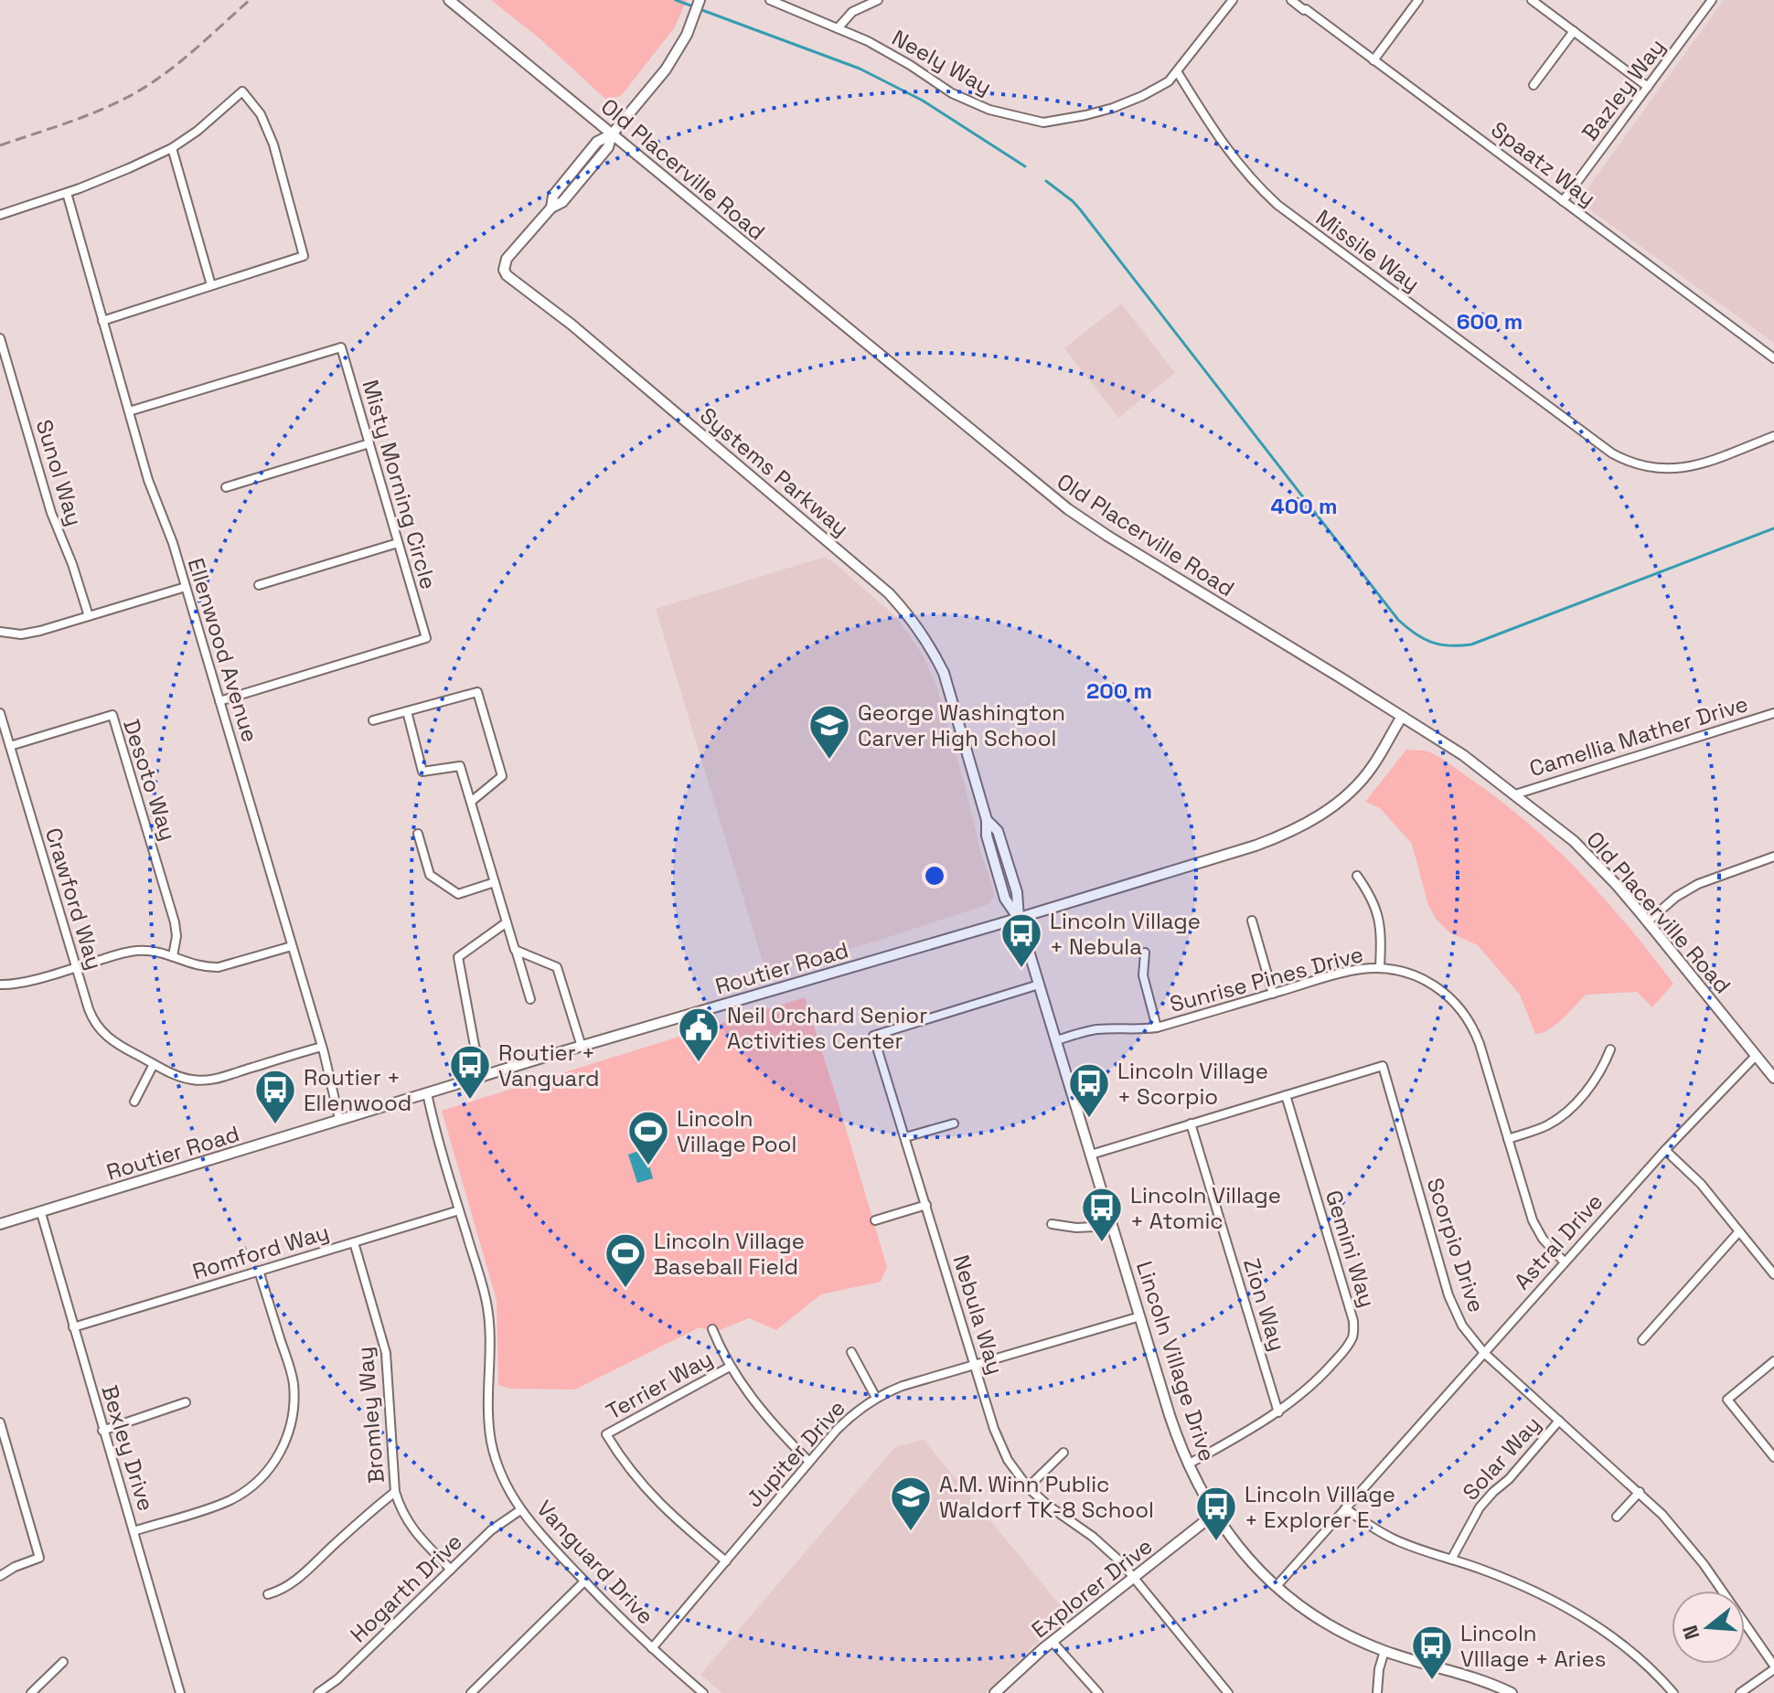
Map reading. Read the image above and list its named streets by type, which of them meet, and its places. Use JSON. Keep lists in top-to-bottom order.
{
  "streets": {
    "street": [
      "Neely Way",
      "Bazley Way",
      "Spaatz Way",
      "Old Placerville Road",
      "Missile Way",
      "Systems Parkway",
      "Sunol Way",
      "Misty Morning Circle",
      "Ellenwood Avenue",
      "Camellia Mather Drive",
      "Desoto Way",
      "Crawford Way",
      "Routier Road",
      "Sunrise Pines Drive",
      "Astral Drive",
      "Scorpio Drive",
      "Gemini Way",
      "Romford Way",
      "Zion Way",
      "Nebula Way",
      "Lincoln Village Drive",
      "Terrier Way",
      "Bromley Way",
      "Bexley Drive",
      "Jupiter Drive",
      "Solar Way",
      "Vanguard Drive",
      "Hogarth Drive",
      "Explorer Drive"
    ]
  },
  "crossings": [
    ["Neely Way", "Missile Way"],
    ["Bazley Way", "Spaatz Way"],
    ["Old Placerville Road", "Systems Parkway"],
    ["Old Placerville Road", "Camellia Mather Drive"],
    ["Old Placerville Road", "Routier Road"],
    ["Old Placerville Road", "Astral Drive"],
    ["Systems Parkway", "Routier Road"],
    ["Systems Parkway", "Lincoln Village Drive"],
    ["Misty Morning Circle", "Ellenwood Avenue"],
    ["Ellenwood Avenue", "Crawford Way"],
    ["Ellenwood Avenue", "Routier Road"],
    ["Desoto Way", "Crawford Way"],
    ["Routier Road", "Lincoln Village Drive"],
    ["Routier Road", "Bexley Drive"],
    ["Routier Road", "Vanguard Drive"],
    ["Sunrise Pines Drive", "Astral Drive"],
    ["Sunrise Pines Drive", "Lincoln Village Drive"],
    ["Astral Drive", "Scorpio Drive"],
    ["Astral Drive", "Lincoln Village Drive"],
    ["Scorpio Drive", "Gemini Way"],
    ["Scorpio Drive", "Zion Way"],
    ["Scorpio Drive", "Lincoln Village Drive"],
    ["Scorpio Drive", "Solar Way"],
    ["Gemini Way", "Zion Way"],
    ["Gemini Way", "Lincoln Village Drive"],
    ["Romford Way", "Bromley Way"],
    ["Romford Way", "Bexley Drive"],
    ["Romford Way", "Vanguard Drive"],
    ["Nebula Way", "Lincoln Village Drive"],
    ["Nebula Way", "Jupiter Drive"],
    ["Nebula Way", "Explorer Drive"],
    ["Lincoln Village Drive", "Jupiter Drive"],
    ["Lincoln Village Drive", "Explorer Drive"],
    ["Terrier Way", "Jupiter Drive"],
    ["Bromley Way", "Hogarth Drive"],
    ["Jupiter Drive", "Vanguard Drive"],
    ["Vanguard Drive", "Hogarth Drive"]
  ],
  "places": {
    "school or university": ["George Washington Carver High School", "A.M. Winn Public Waldorf TK-8 School"],
    "bus stop": [
      "Lincoln Village + Nebula",
      "Routier + Vanguard",
      "Lincoln Village + Scorpio",
      "Routier + Ellenwood",
      "Lincoln Village + Atomic",
      "Lincoln Village + Explorer E",
      "Lincoln VIllage + Aries"
    ],
    "public building": ["Neil Orchard Senior Activities Center"],
    "sports": ["Lincoln Village Pool", "Lincoln Village Baseball Field"]
  },
  "north": "left",
  "rings": ["600 m", "400 m", "200 m"]
}
